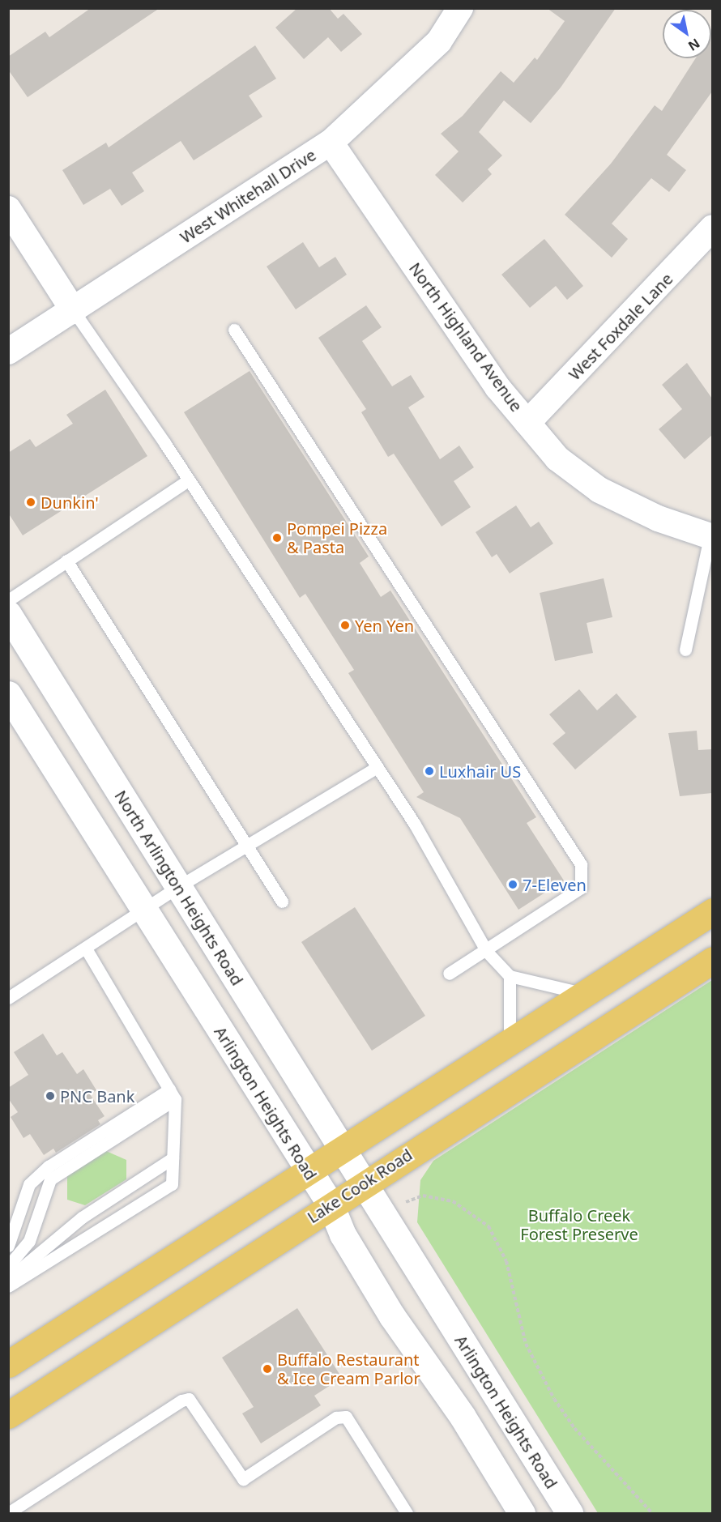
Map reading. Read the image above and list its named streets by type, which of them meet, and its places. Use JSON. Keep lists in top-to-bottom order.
{
  "streets": {
    "main road": ["North Arlington Heights Road", "Arlington Heights Road", "Lake Cook Road"],
    "street": ["West Whitehall Drive", "West Foxdale Lane", "North Highland Avenue"]
  },
  "crossings": [
    ["West Whitehall Drive", "North Highland Avenue"],
    ["West Foxdale Lane", "North Highland Avenue"],
    ["North Arlington Heights Road", "Arlington Heights Road"],
    ["North Arlington Heights Road", "Lake Cook Road"],
    ["Arlington Heights Road", "Lake Cook Road"]
  ],
  "parks": ["Buffalo Creek Forest Preserve"],
  "places": [
    "Dunkin'",
    "Pompei Pizza & Pasta",
    "Yen Yen",
    "Luxhair US",
    "7-Eleven",
    "PNC Bank",
    "Buffalo Restaurant & Ice Cream Parlor"
  ],
  "north": "bottom right"
}
